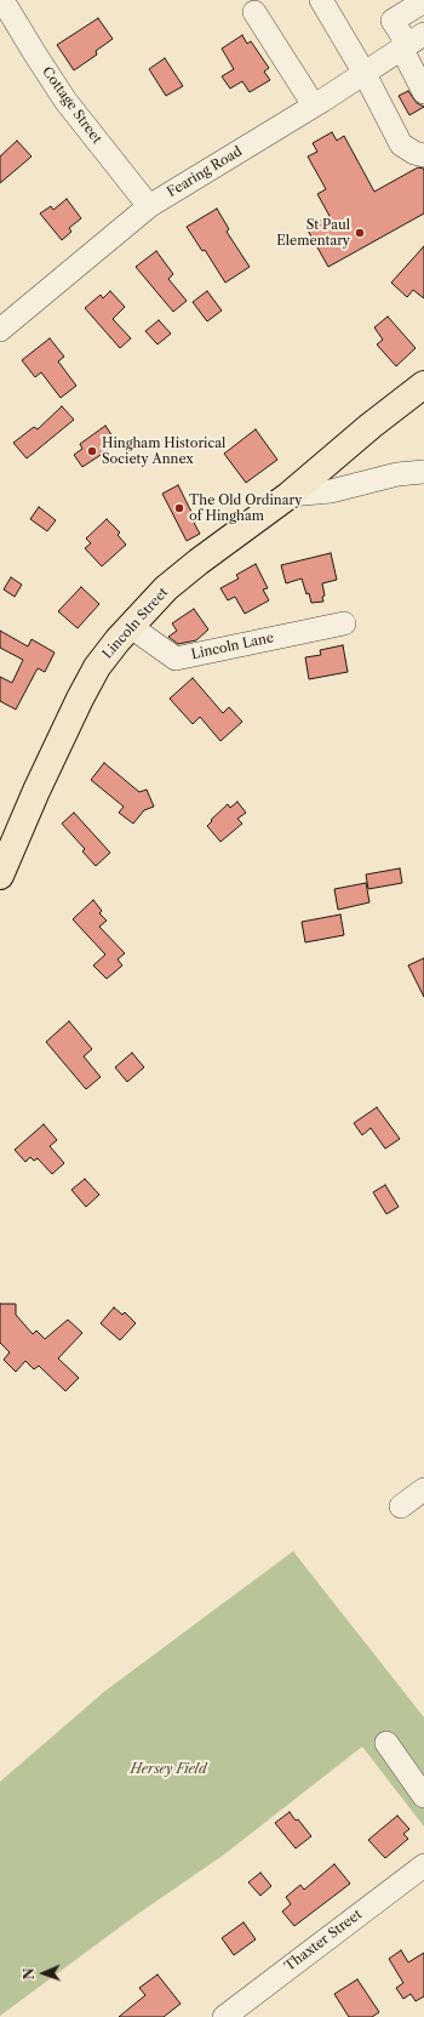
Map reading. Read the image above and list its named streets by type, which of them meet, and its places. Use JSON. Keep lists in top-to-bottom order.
{
  "streets": {
    "main road": ["Lincoln Street"],
    "street": [
      "Cottage Street",
      "Fearing Road",
      "Lincoln Lane",
      "Thaxter Street"
    ]
  },
  "crossings": [
    ["Cottage Street", "Fearing Road"],
    ["Lincoln Street", "Lincoln Lane"]
  ],
  "parks": ["Hersey Field"],
  "places": ["St Paul Elementary", "Hingham Historical Society Annex", "The Old Ordinary of Hingham"],
  "north": "left"
}
